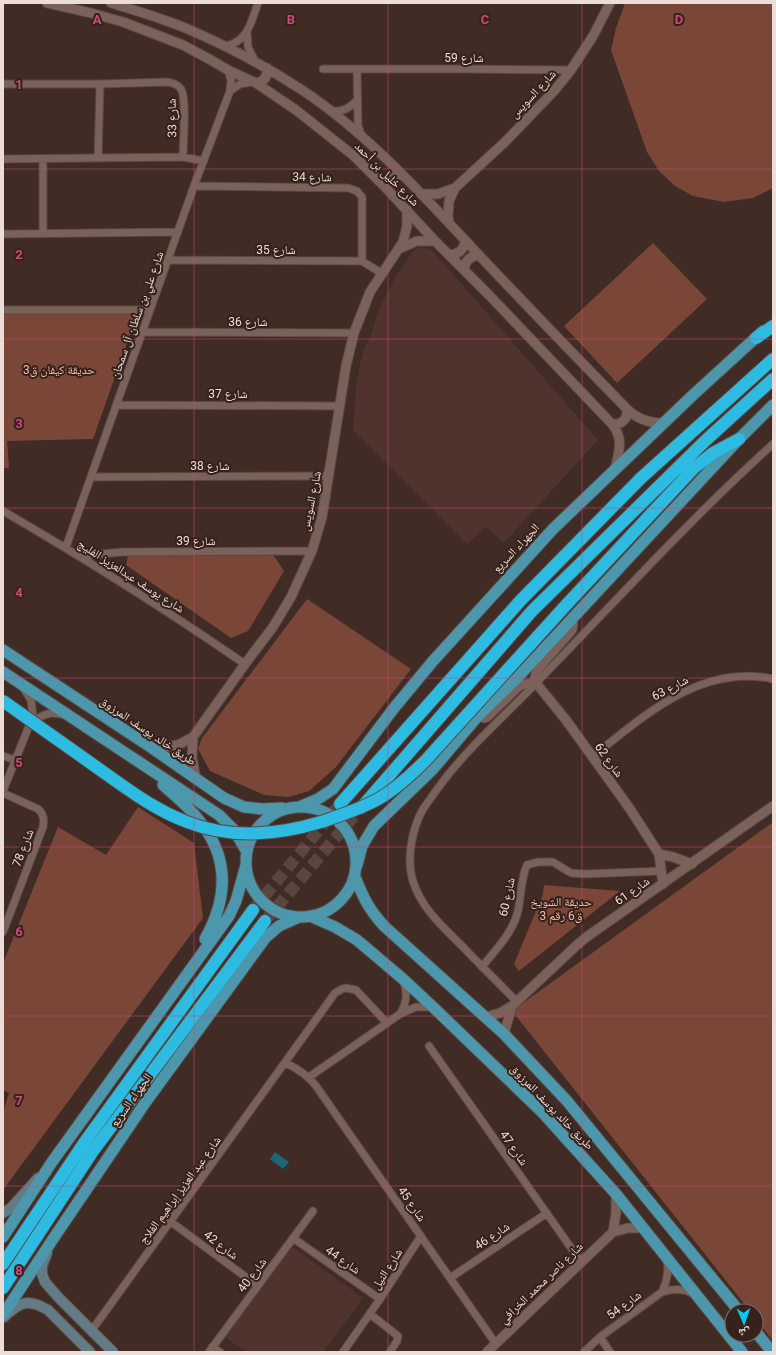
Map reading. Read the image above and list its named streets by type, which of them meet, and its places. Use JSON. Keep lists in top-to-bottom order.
{
  "streets": {
    "highway": ["الجهراء السريع"],
    "main road": ["طريق خالد يوسف المرزوق"],
    "street": [
      "شارع 59",
      "شارع السويس",
      "شارع 33",
      "شارع خليل بن أحمد",
      "شارع 34",
      "شارع 35",
      "شارع علي بن سلطان آل سمحان",
      "شارع 36",
      "شارع 37",
      "شارع 38",
      "39 شارع",
      "شارع يوسف عبدالعزيز الفليج",
      "شارع 63",
      "شارع 62",
      "شارع 78",
      "شارع 61",
      "شارع 60",
      "شارع 47",
      "شارع عبد العزيز إبراهيم الفلاج",
      "شارع 45",
      "شارع 46",
      "شارع 42",
      "شارع 44",
      "شارع النيل",
      "شارع 40",
      "شارع ناصر محمد الخرافي",
      "شارع 54"
    ]
  },
  "crossings": [
    ["شارع 59", "شارع السويس"],
    ["شارع السويس", "شارع خليل بن أحمد"],
    ["شارع السويس", "شارع 36"],
    ["شارع السويس", "شارع 37"],
    ["شارع السويس", "شارع 38"],
    ["شارع السويس", "39 شارع"],
    ["شارع السويس", "شارع يوسف عبدالعزيز الفليج"],
    ["شارع السويس", "طريق خالد يوسف المرزوق"],
    ["شارع خليل بن أحمد", "شارع علي بن سلطان آل سمحان"],
    ["شارع خليل بن أحمد", "الجهراء السريع"],
    ["شارع 34", "شارع 35"],
    ["شارع 34", "شارع علي بن سلطان آل سمحان"],
    ["شارع 35", "شارع علي بن سلطان آل سمحان"],
    ["شارع علي بن سلطان آل سمحان", "شارع 36"],
    ["شارع علي بن سلطان آل سمحان", "شارع 37"],
    ["شارع علي بن سلطان آل سمحان", "شارع 38"],
    ["شارع علي بن سلطان آل سمحان", "شارع يوسف عبدالعزيز الفليج"],
    ["39 شارع", "شارع يوسف عبدالعزيز الفليج"],
    ["الجهراء السريع", "طريق خالد يوسف المرزوق"],
    ["شارع 63", "شارع 62"],
    ["طريق خالد يوسف المرزوق", "شارع 61"],
    ["طريق خالد يوسف المرزوق", "شارع 54"],
    ["شارع 62", "شارع 61"],
    ["شارع 62", "شارع 60"],
    ["شارع 47", "شارع 46"],
    ["شارع 47", "شارع ناصر محمد الخرافي"],
    ["شارع عبد العزيز إبراهيم الفلاج", "شارع 42"],
    ["شارع 45", "شارع 46"],
    ["شارع 45", "شارع النيل"],
    ["شارع 45", "شارع ناصر محمد الخرافي"],
    ["شارع 42", "شارع 40"],
    ["شارع 44", "شارع النيل"],
    ["شارع 44", "شارع 40"]
  ],
  "parks": ["حديقة كيفان ق3", "حديقة الشويخ ق6 رقم 3"],
  "north": "bottom",
  "grid": {
    "columns": [
      "A",
      "B",
      "C",
      "D"
    ],
    "rows": [
      "1",
      "2",
      "3",
      "4",
      "5",
      "6",
      "7",
      "8"
    ]
  }
}
